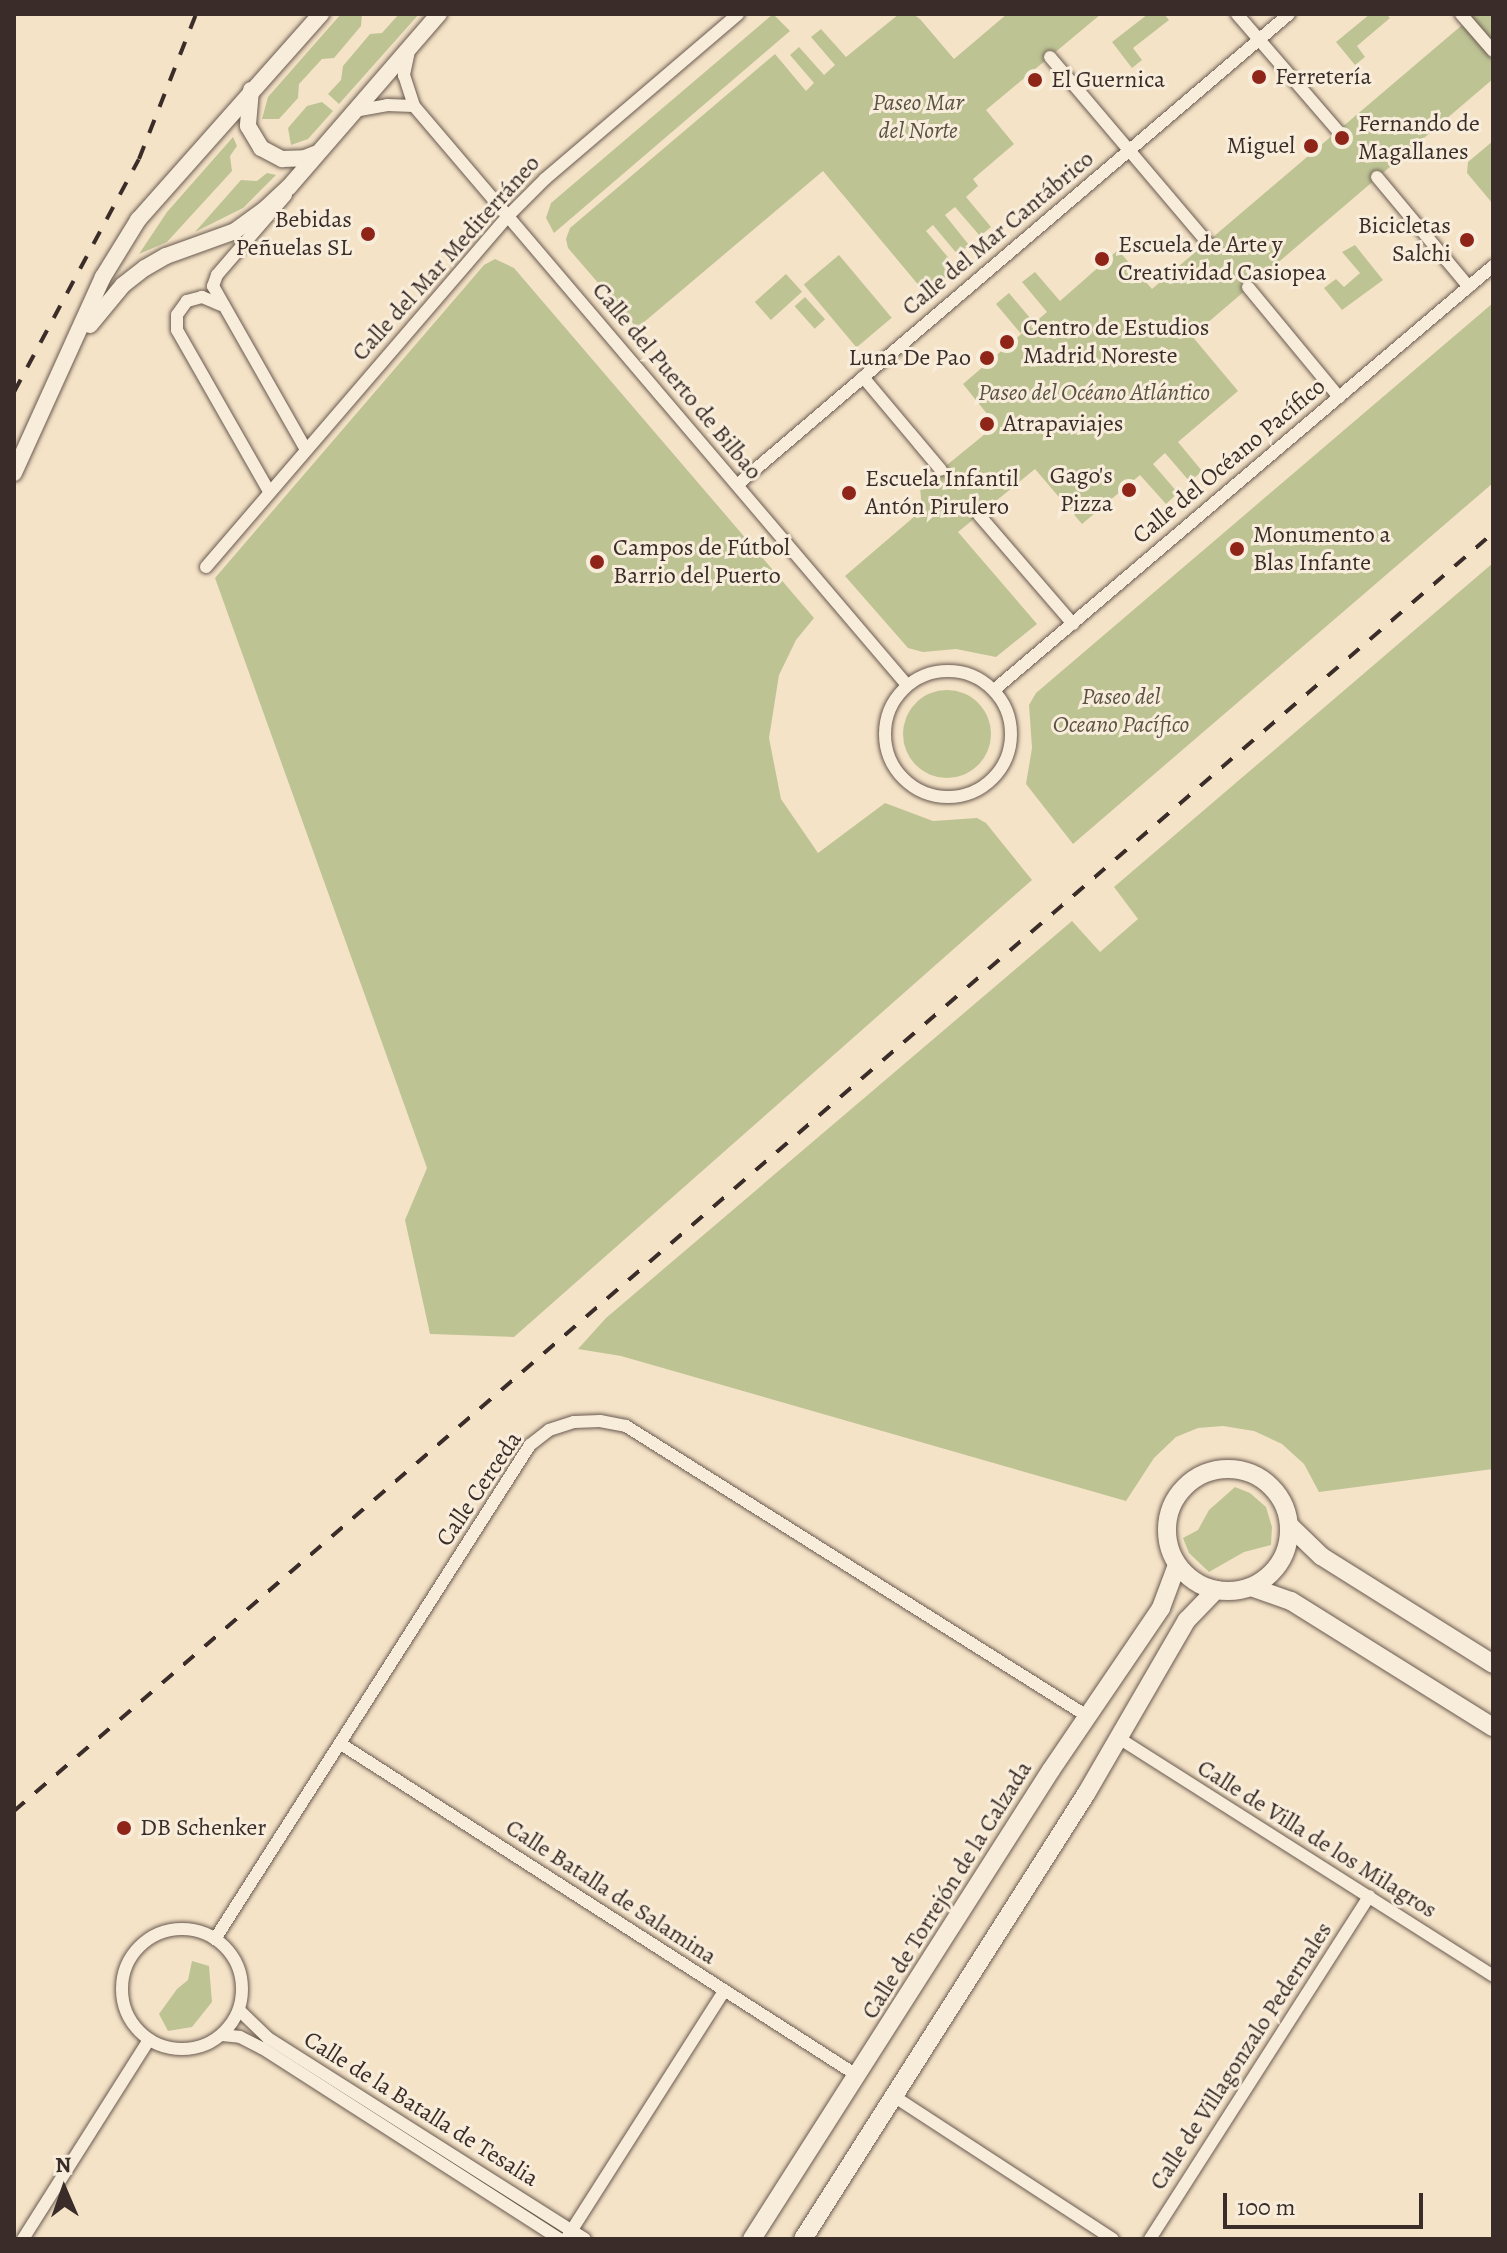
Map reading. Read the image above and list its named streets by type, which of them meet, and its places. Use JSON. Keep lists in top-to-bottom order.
{
  "streets": {
    "main road": ["Calle de Torrejón de la Calzada"],
    "street": [
      "Calle del Mar Cantábrico",
      "Calle del Mar Mediterráneo",
      "Calle del Puerto de Bilbao",
      "Calle del Océano Pacífico",
      "Calle Cerceda",
      "Calle de Villa de los Milagros",
      "Calle Batalla de Salamina",
      "Calle de Villagonzalo Pedernales",
      "Calle de la Batalla de Tesalia"
    ]
  },
  "crossings": [
    ["Calle del Mar Cantábrico", "Calle del Puerto de Bilbao"],
    ["Calle del Mar Mediterráneo", "Calle del Puerto de Bilbao"],
    ["Calle del Puerto de Bilbao", "Calle del Océano Pacífico"],
    ["Calle Cerceda", "Calle de Torrejón de la Calzada"],
    ["Calle Cerceda", "Calle Batalla de Salamina"],
    ["Calle Cerceda", "Calle de la Batalla de Tesalia"],
    ["Calle de Villa de los Milagros", "Calle de Villagonzalo Pedernales"],
    ["Calle de Torrejón de la Calzada", "Calle Batalla de Salamina"]
  ],
  "parks": ["Paseo Mar del Norte", "Paseo del Océano Atlántico", "Paseo del Oceano Pacífico"],
  "places": [
    "Ferretería",
    "El Guernica",
    "Fernando de Magallanes",
    "Miguel",
    "Bebidas Peñuelas SL",
    "Bicicletas Salchi",
    "Escuela de Arte y Creatividad Casiopea",
    "Centro de Estudios Madrid Noreste",
    "Luna De Pao",
    "Atrapaviajes",
    "Gago's Pizza",
    "Escuela Infantil Antón Pirulero",
    "Monumento a Blas Infante",
    "Campos de Fútbol Barrio del Puerto",
    "DB Schenker"
  ],
  "scale_bar": "100 m",
  "north": "top"
}
